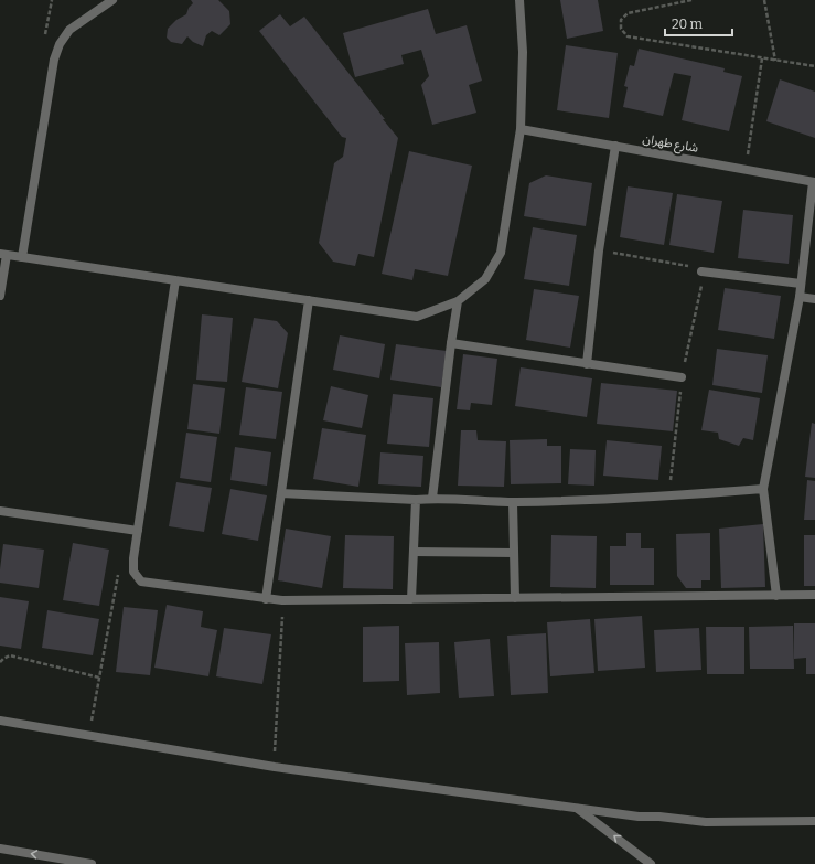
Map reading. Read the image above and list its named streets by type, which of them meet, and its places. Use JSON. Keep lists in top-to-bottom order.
{
  "streets": {
    "street": ["شارع طهران"]
  },
  "scale_bar": "20 m"
}
